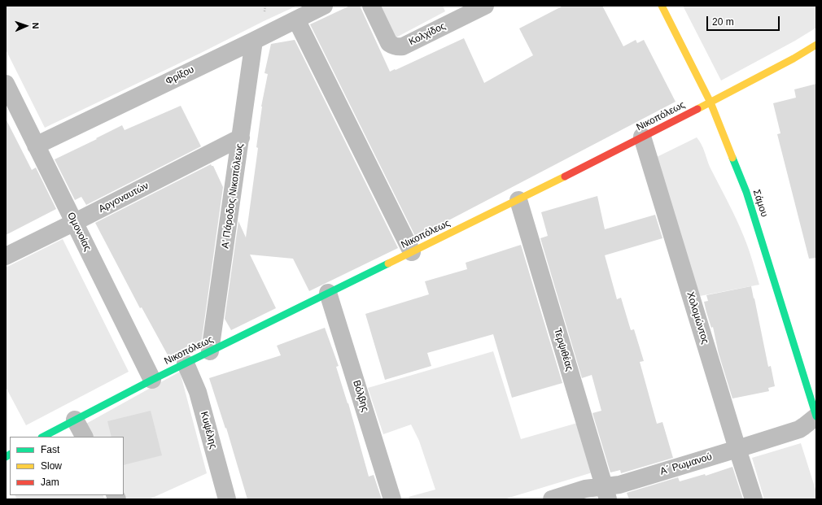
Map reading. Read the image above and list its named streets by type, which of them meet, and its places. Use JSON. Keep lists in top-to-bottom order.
{
  "streets": {
    "street": [
      "Κολχίδος",
      "Φρίξου",
      "Νικοπόλεως",
      "Α' Πάροδος Νικοπόλεως",
      "Αργοναυτών",
      "Σάμου",
      "Ομονοίας",
      "Χολομώντος",
      "Τερψιθέας",
      "Βόλβης",
      "Κυψέλης",
      "Α΄ Ρωμανού"
    ]
  },
  "crossings": [
    ["Φρίξου", "Α' Πάροδος Νικοπόλεως"],
    ["Φρίξου", "Ομονοίας"],
    ["Νικοπόλεως", "Α' Πάροδος Νικοπόλεως"],
    ["Νικοπόλεως", "Σάμου"],
    ["Νικοπόλεως", "Ομονοίας"],
    ["Νικοπόλεως", "Χολομώντος"],
    ["Νικοπόλεως", "Τερψιθέας"],
    ["Νικοπόλεως", "Βόλβης"],
    ["Νικοπόλεως", "Κυψέλης"],
    ["Α' Πάροδος Νικοπόλεως", "Αργοναυτών"],
    ["Αργοναυτών", "Ομονοίας"],
    ["Σάμου", "Α΄ Ρωμανού"],
    ["Χολομώντος", "Α΄ Ρωμανού"],
    ["Τερψιθέας", "Α΄ Ρωμανού"]
  ],
  "legend": ["Fast", "Slow", "Jam"],
  "scale_bar": "20 m",
  "north": "right"
}
